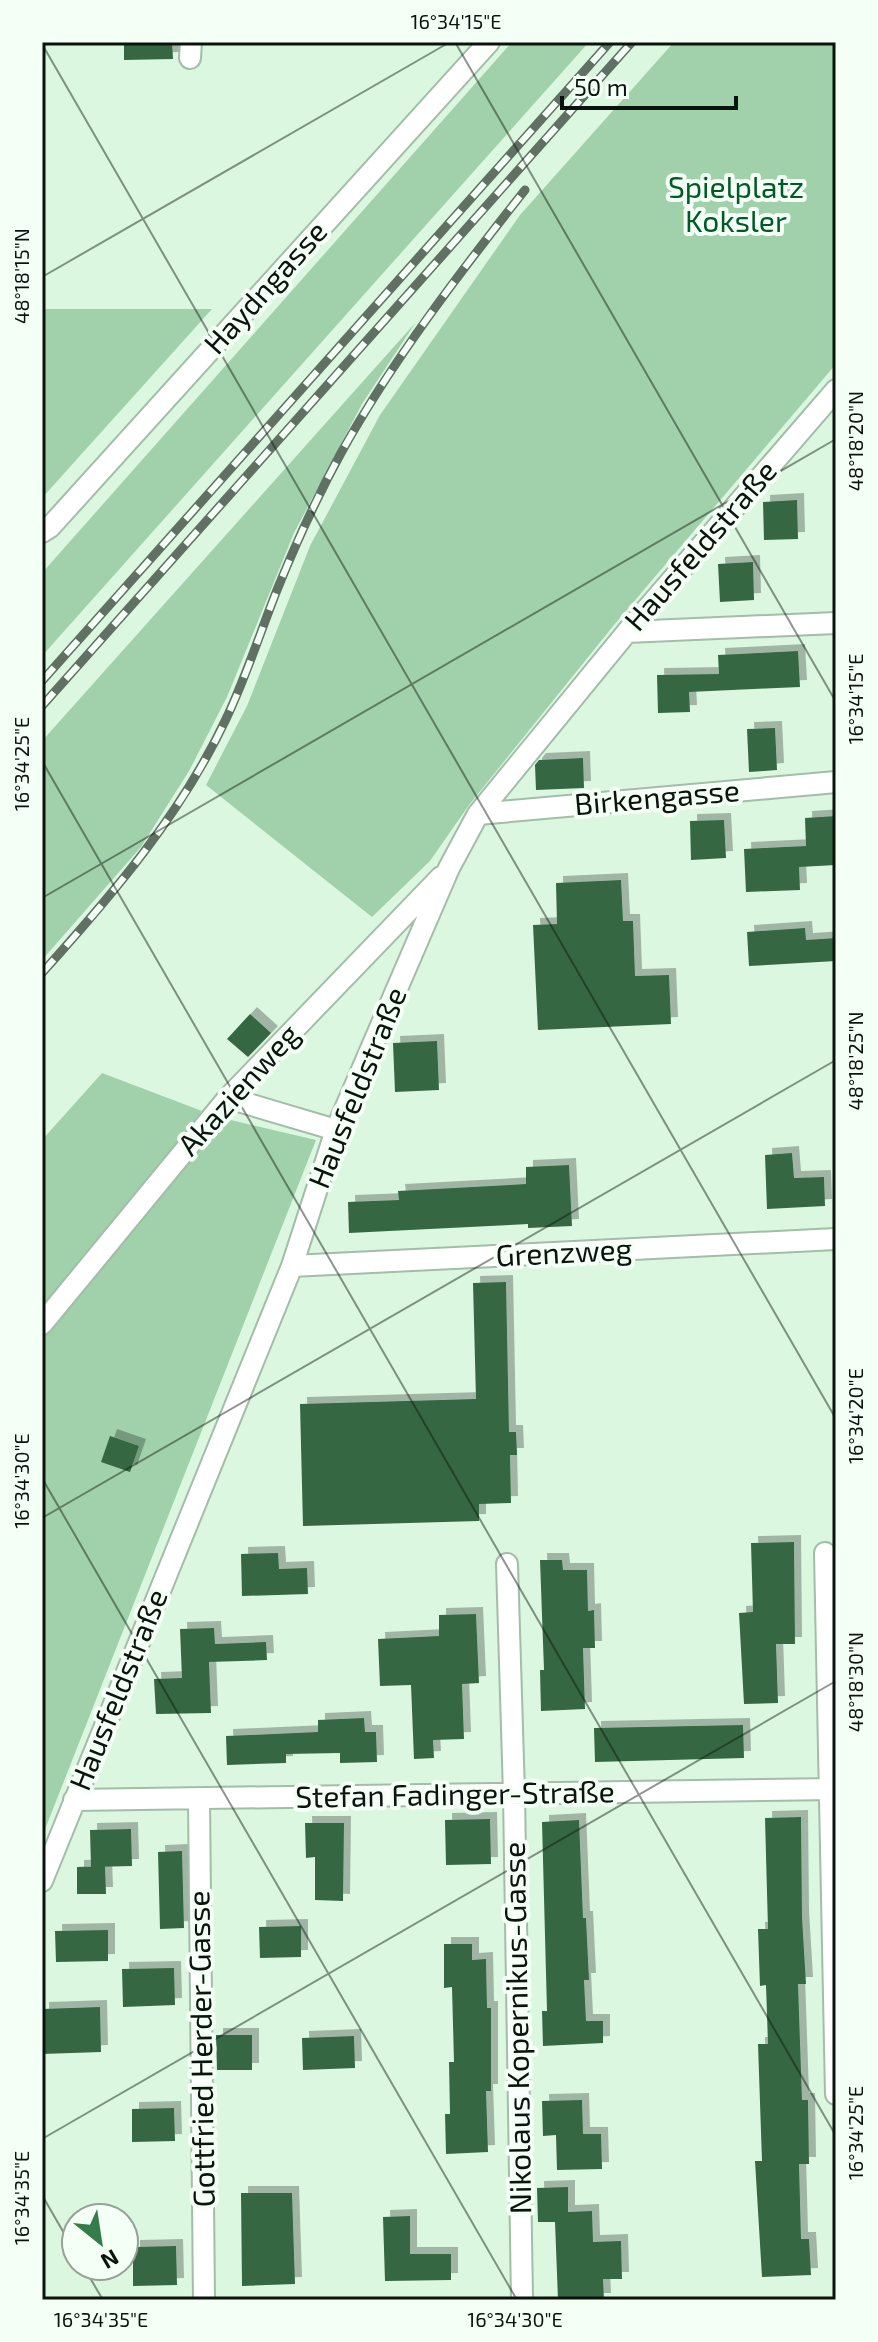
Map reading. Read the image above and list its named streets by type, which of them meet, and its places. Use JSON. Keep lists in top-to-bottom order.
{
  "streets": {
    "street": [
      "Haydngasse",
      "Hausfeldstraße",
      "Birkengasse",
      "Akazienweg",
      "Grenzweg",
      "Stefan Fadinger-Straße",
      "Nikolaus Kopernikus-Gasse",
      "Gottfried Herder-Gasse"
    ]
  },
  "crossings": [
    ["Hausfeldstraße", "Birkengasse"],
    ["Hausfeldstraße", "Akazienweg"],
    ["Hausfeldstraße", "Grenzweg"],
    ["Hausfeldstraße", "Stefan Fadinger-Straße"],
    ["Stefan Fadinger-Straße", "Nikolaus Kopernikus-Gasse"],
    ["Stefan Fadinger-Straße", "Gottfried Herder-Gasse"]
  ],
  "parks": ["Spielplatz Koksler"],
  "scale_bar": "50 m",
  "north": "bottom right",
  "coordinates": [
    "16°34'15\"E",
    "48°18'15\"N",
    "48°18'20\"N",
    "16°34'25\"E",
    "48°18'25\"N",
    "16°34'20\"E",
    "16°34'30\"E",
    "48°18'30\"N",
    "16°34'35\"E"
  ]
}
